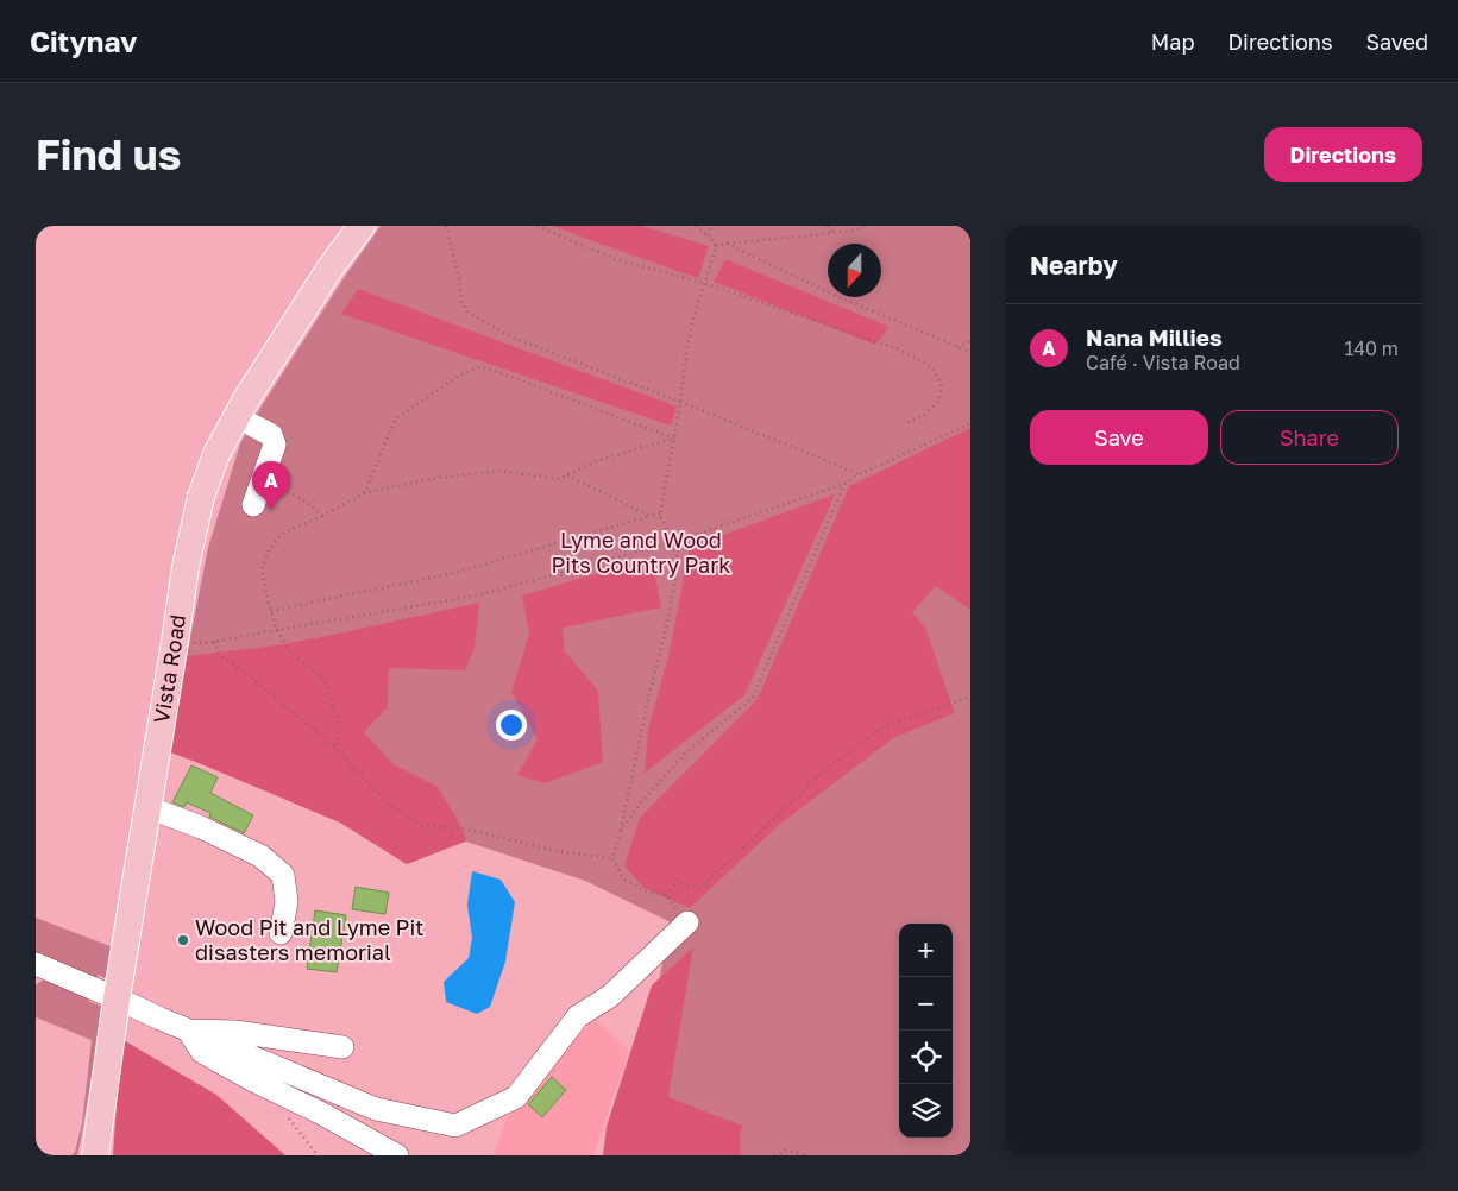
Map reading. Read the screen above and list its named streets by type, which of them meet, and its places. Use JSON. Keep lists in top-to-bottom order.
{
  "streets": {
    "main road": ["Vista Road"]
  },
  "parks": ["Lyme and Wood Pits Country Park"],
  "places": ["Wood Pit and Lyme Pit disasters memorial"],
  "north": "bottom",
  "page": {
    "header": "Citynav",
    "nav": ["Map", "Directions", "Saved"],
    "buttons": [
      "Directions",
      ["Save", "Share"]
    ],
    "title": "Find us",
    "heading": "Nearby",
    "list": [
      {
        "mark": "A",
        "name": "Nana Millies",
        "note": "Café · Vista Road",
        "value": "140 m"
      }
    ],
    "pins": "A",
    "map_buttons": ["+", "−"]
  }
}
